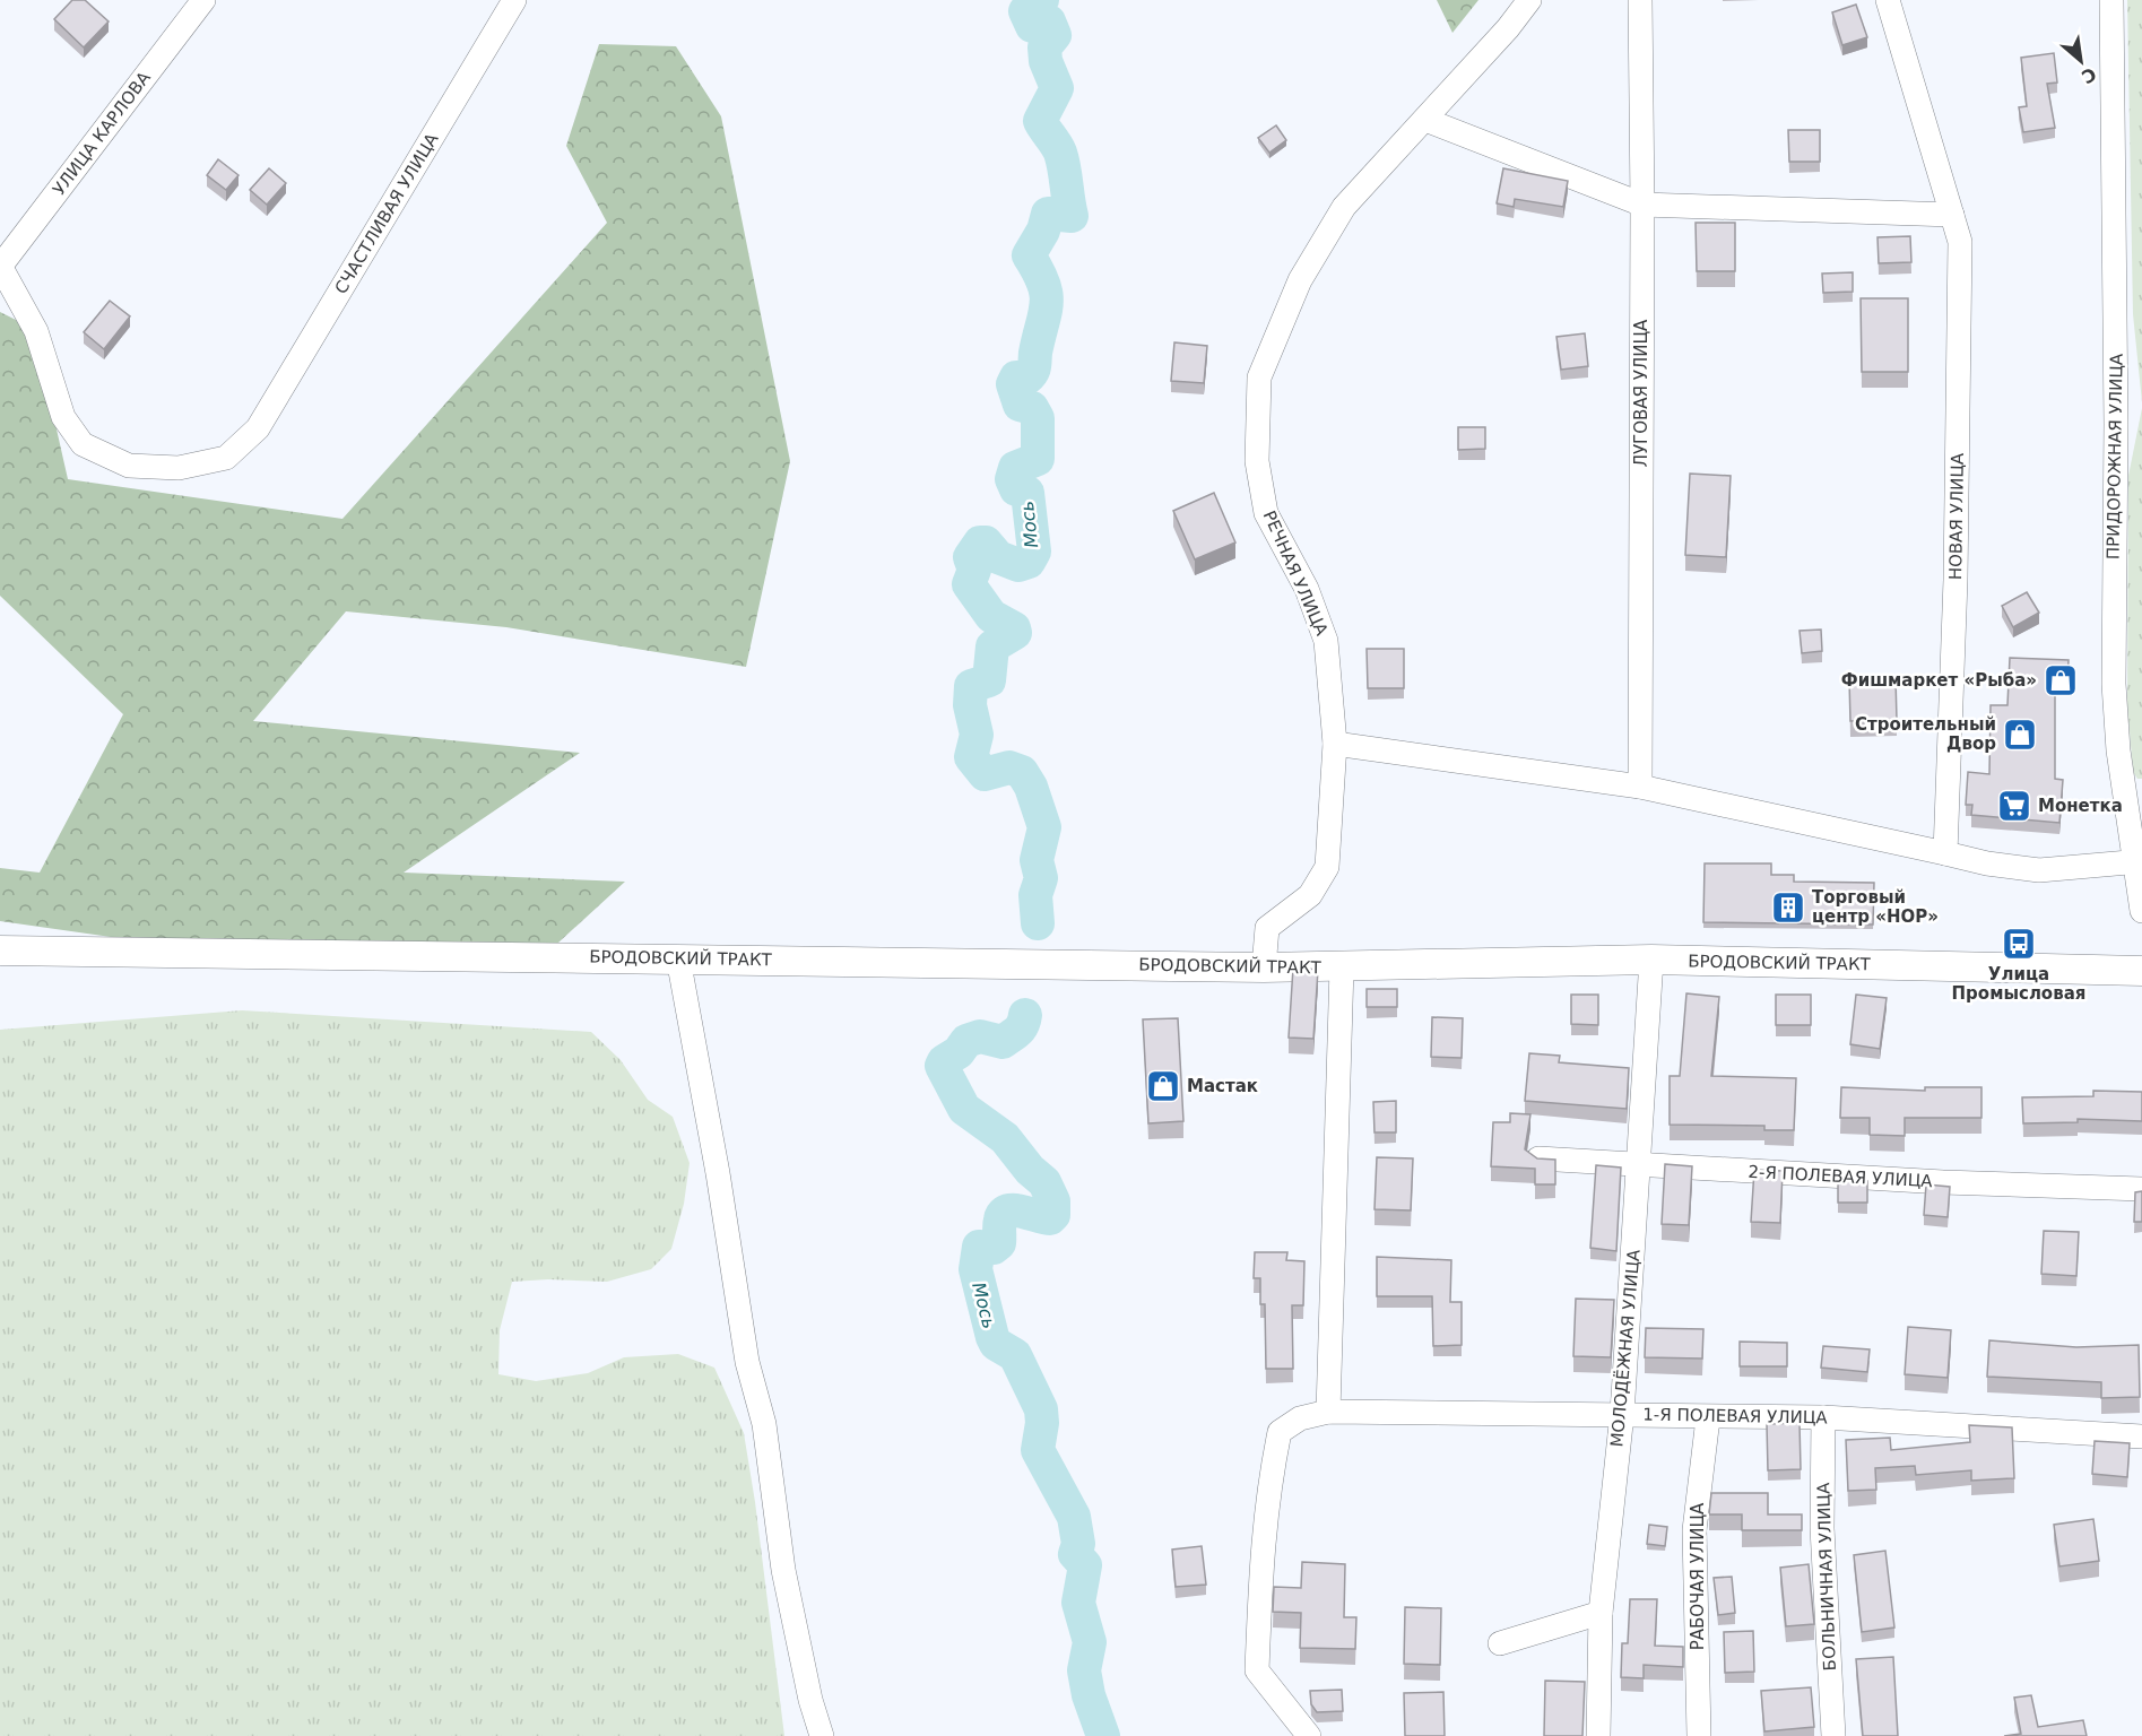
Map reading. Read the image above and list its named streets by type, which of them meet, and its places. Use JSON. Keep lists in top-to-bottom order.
{
  "streets": {
    "main road": ["БРОДОВСКИЙ ТРАКТ"],
    "street": [
      "УЛИЦА КАРЛОВА",
      "СЧАСТЛИВАЯ УЛИЦА",
      "ЛУГОВАЯ УЛИЦА",
      "ПРИДОРОЖНАЯ УЛИЦА",
      "НОВАЯ УЛИЦА",
      "РЕЧНАЯ УЛИЦА",
      "2-Я ПОЛЕВАЯ УЛИЦА",
      "МОЛОДЁЖНАЯ УЛИЦА",
      "1-Я ПОЛЕВАЯ УЛИЦА",
      "РАБОЧАЯ УЛИЦА",
      "БОЛЬНИЧНАЯ УЛИЦА"
    ]
  },
  "crossings": [
    ["УЛИЦА КАРЛОВА", "СЧАСТЛИВАЯ УЛИЦА"],
    ["РЕЧНАЯ УЛИЦА", "БРОДОВСКИЙ ТРАКТ"],
    ["БРОДОВСКИЙ ТРАКТ", "МОЛОДЁЖНАЯ УЛИЦА"],
    ["2-Я ПОЛЕВАЯ УЛИЦА", "МОЛОДЁЖНАЯ УЛИЦА"],
    ["МОЛОДЁЖНАЯ УЛИЦА", "1-Я ПОЛЕВАЯ УЛИЦА"],
    ["1-Я ПОЛЕВАЯ УЛИЦА", "РАБОЧАЯ УЛИЦА"],
    ["1-Я ПОЛЕВАЯ УЛИЦА", "БОЛЬНИЧНАЯ УЛИЦА"]
  ],
  "water": ["Мось"],
  "places": {
    "shop": ["Фишмаркет «Рыба»", "Строительный Двор", "Мастак"],
    "supermarket": ["Монетка"],
    "building": ["Торговый центр «НОР»"],
    "bus stop": ["Улица Промысловая"]
  },
  "north": "bottom right"
}
